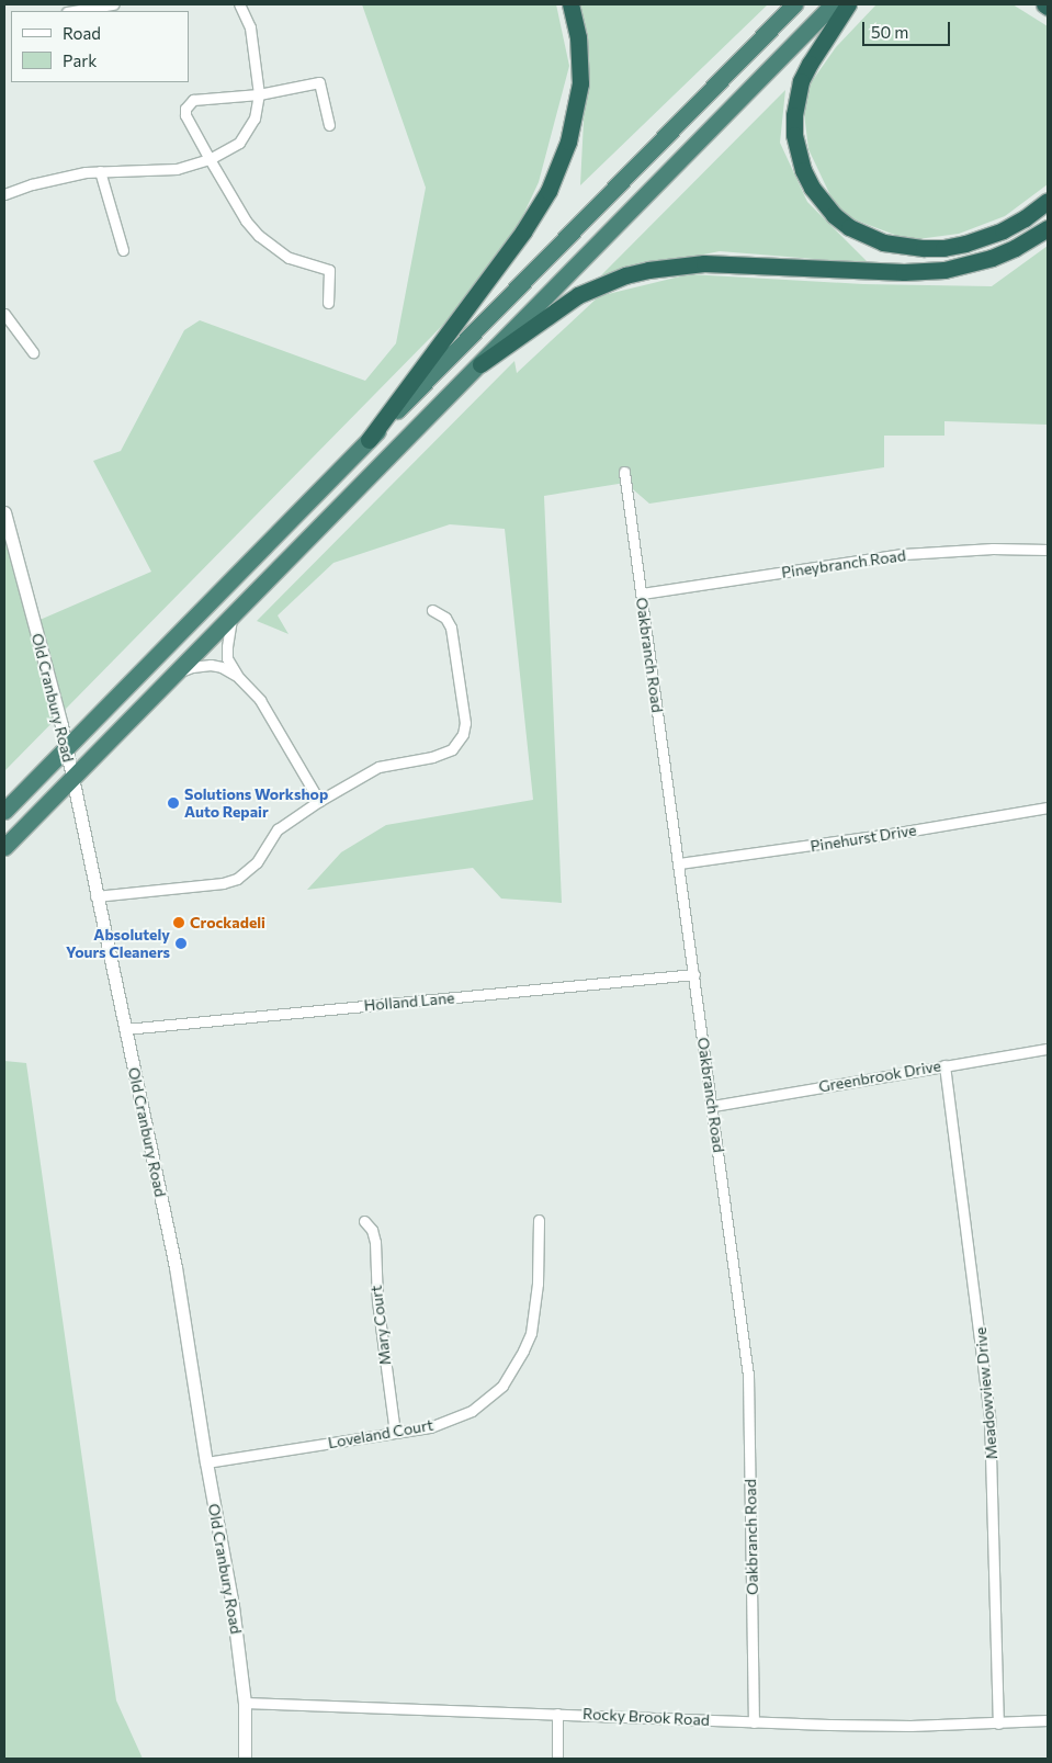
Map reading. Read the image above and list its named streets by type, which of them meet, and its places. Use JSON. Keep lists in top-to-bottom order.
{
  "streets": {
    "street": [
      "Pineybranch Road",
      "Oakbranch Road",
      "Old Cranbury Road",
      "Pinehurst Drive",
      "Holland Lane",
      "Greenbrook Drive",
      "Mary Court",
      "Meadowview Drive",
      "Loveland Court",
      "Rocky Brook Road"
    ]
  },
  "crossings": [
    ["Pineybranch Road", "Oakbranch Road"],
    ["Oakbranch Road", "Pinehurst Drive"],
    ["Oakbranch Road", "Holland Lane"],
    ["Oakbranch Road", "Greenbrook Drive"],
    ["Oakbranch Road", "Rocky Brook Road"],
    ["Old Cranbury Road", "Holland Lane"],
    ["Old Cranbury Road", "Loveland Court"],
    ["Old Cranbury Road", "Rocky Brook Road"],
    ["Greenbrook Drive", "Meadowview Drive"],
    ["Mary Court", "Loveland Court"],
    ["Meadowview Drive", "Rocky Brook Road"]
  ],
  "places": ["Solutions Workshop Auto Repair", "Crockadeli", "Absolutely Yours Cleaners"],
  "legend": ["Road", "Park"],
  "scale_bar": "50 m"
}
